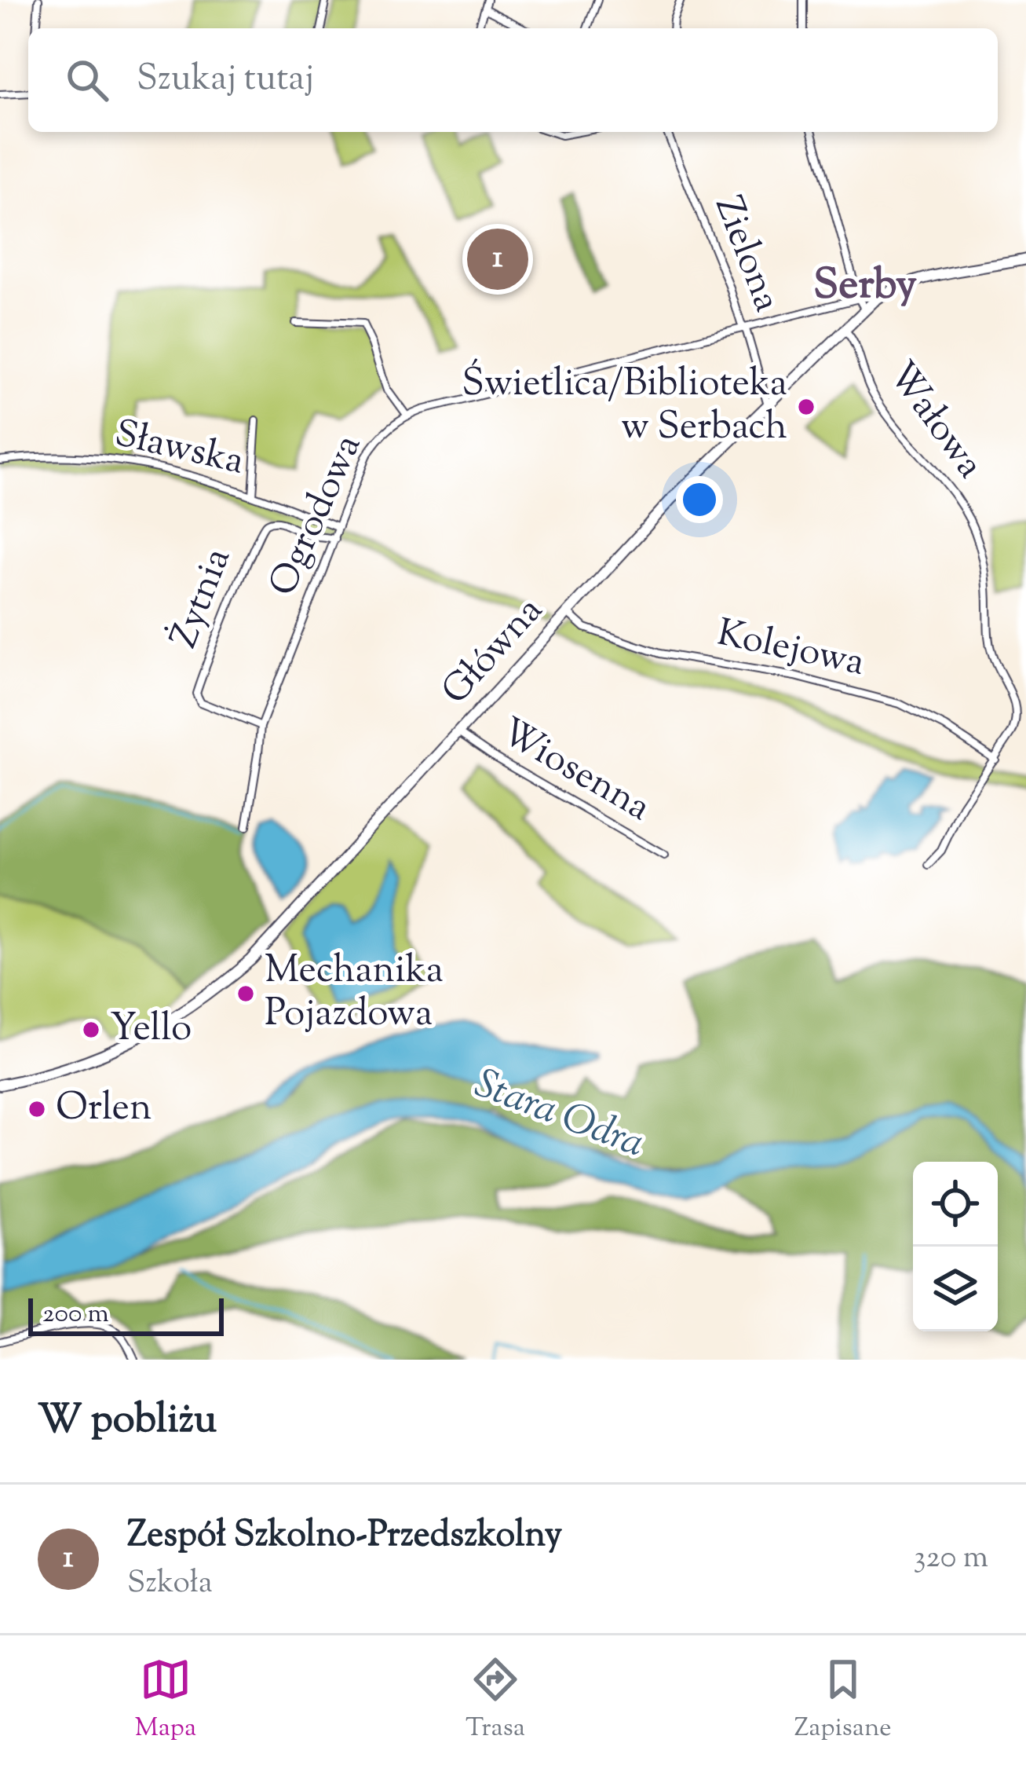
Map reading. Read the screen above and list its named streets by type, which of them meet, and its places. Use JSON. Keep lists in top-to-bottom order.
{
  "streets": {
    "main road": ["Główna"],
    "street": [
      "Zielona",
      "Wałowa",
      "Sławska",
      "Ogrodowa",
      "Żytnia",
      "Kolejowa",
      "Wiosenna"
    ]
  },
  "crossings": [
    ["Zielona", "Ogrodowa"],
    ["Zielona", "Główna"],
    ["Wałowa", "Kolejowa"],
    ["Wałowa", "Główna"],
    ["Sławska", "Ogrodowa"],
    ["Ogrodowa", "Żytnia"],
    ["Kolejowa", "Główna"],
    ["Główna", "Wiosenna"]
  ],
  "districts": ["Serby"],
  "water": ["Stara Odra"],
  "places": [
    "Świetlica/Biblioteka w Serbach",
    "Mechanika Pojazdowa",
    "Yello",
    "Orlen"
  ],
  "scale_bar": "200 m",
  "page": {
    "search": "Szukaj tutaj",
    "pins": "1",
    "scale": "200 m",
    "heading": "W pobliżu",
    "list": [
      {
        "mark": "1",
        "name": "Zespół Szkolno-Przedszkolny",
        "note": "Szkoła",
        "value": "320 m"
      }
    ],
    "nav": ["Mapa", "Trasa", "Zapisane"]
  }
}
